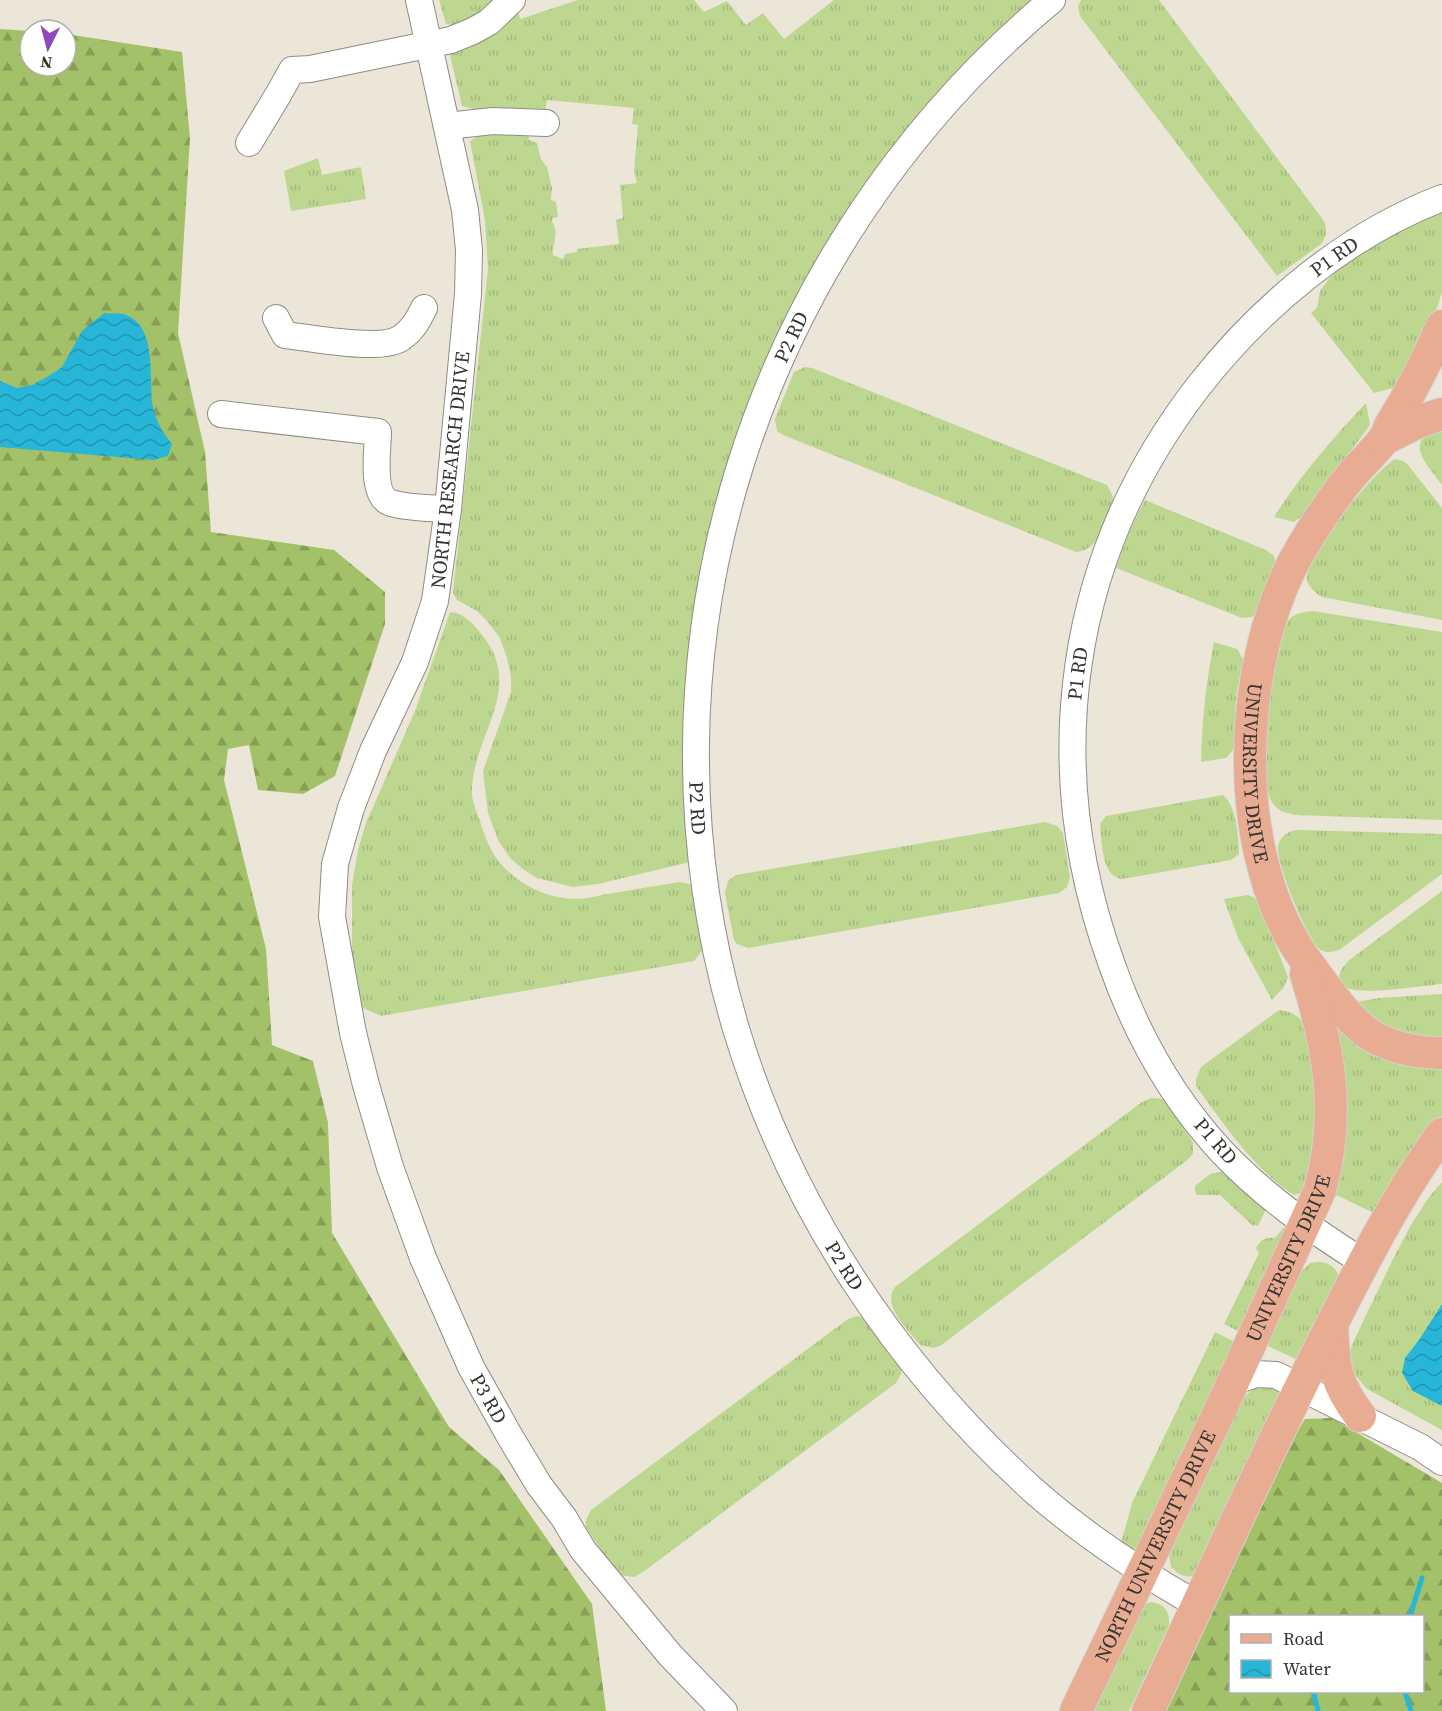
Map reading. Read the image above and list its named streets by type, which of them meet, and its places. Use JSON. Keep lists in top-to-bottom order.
{
  "streets": {
    "main road": ["UNIVERSITY DRIVE", "NORTH UNIVERSITY DRIVE"],
    "street": [
      "P1 RD",
      "P2 RD",
      "NORTH RESEARCH DRIVE",
      "P3 RD"
    ]
  },
  "crossings": [
    ["P1 RD", "UNIVERSITY DRIVE"],
    ["P2 RD", "NORTH UNIVERSITY DRIVE"],
    ["NORTH RESEARCH DRIVE", "P3 RD"],
    ["UNIVERSITY DRIVE", "NORTH UNIVERSITY DRIVE"]
  ],
  "legend": ["Road", "Water"],
  "north": "bottom"
}
